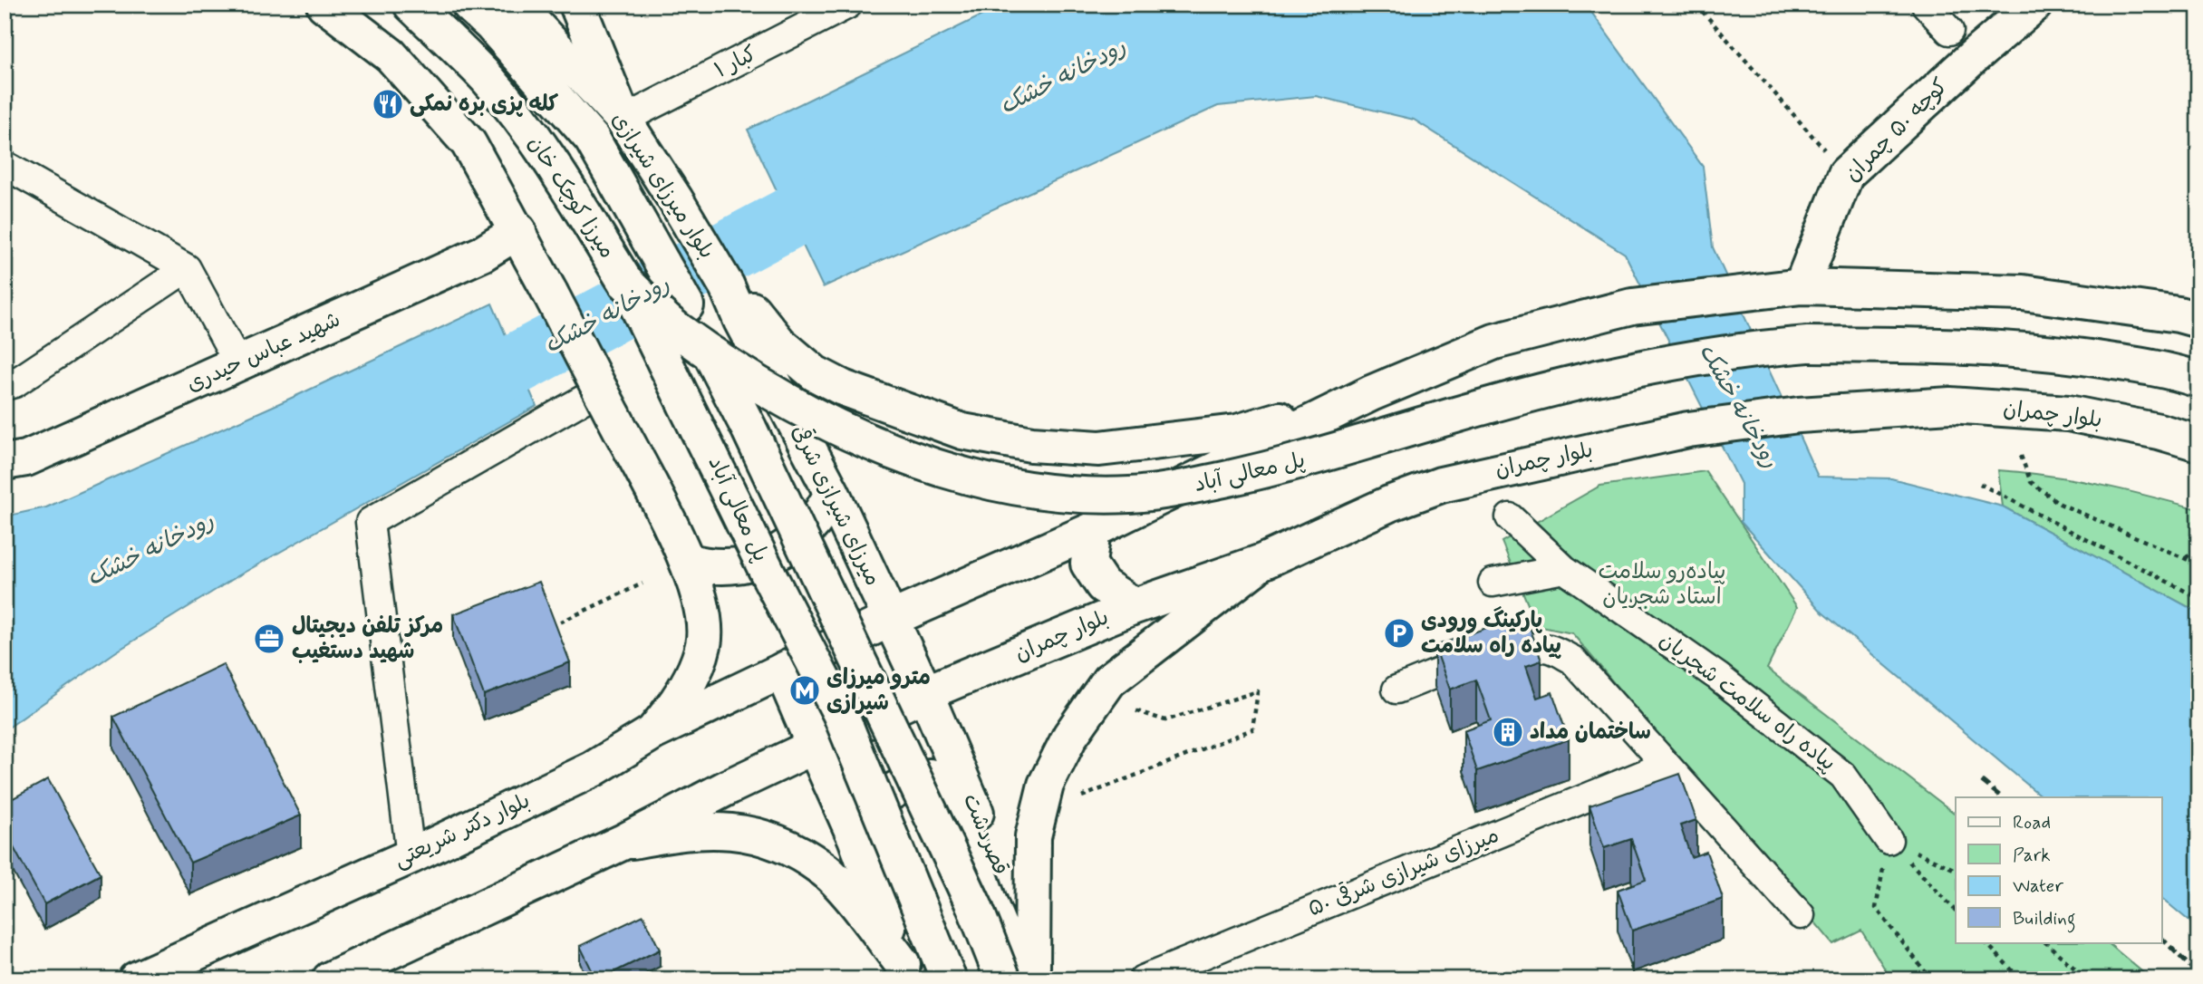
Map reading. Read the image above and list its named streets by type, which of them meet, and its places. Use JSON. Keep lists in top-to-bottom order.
{
  "streets": {
    "main road": [
      "کوچه ۵۰ چمران",
      "بلوار میرزای شیرازی",
      "میرزا کوچک خان",
      "شهید عباس حیدری",
      "بلوار چمران",
      "پل معالی آباد",
      "میرزای شیرازی شرقی",
      "بلوار دکتر شریعتی",
      "قصردشت"
    ],
    "street": ["۱ کبار", "پیاده راه سلامت شجریان", "۵۰ میرزای شیرازی شرقی"]
  },
  "crossings": [
    ["۱ کبار", "بلوار میرزای شیرازی"],
    ["بلوار میرزای شیرازی", "میرزای شیرازی شرقی"],
    ["میرزا کوچک خان", "پل معالی آباد"],
    ["بلوار چمران", "میرزای شیرازی شرقی"],
    ["بلوار چمران", "قصردشت"],
    ["پل معالی آباد", "قصردشت"],
    ["میرزای شیرازی شرقی", "قصردشت"]
  ],
  "water": ["رودخانه خشک"],
  "parks": ["پیاده‌رو سلامت استاد شجریان"],
  "places": {
    "restaurant": ["کله پزی بره نمکی"],
    "parking": ["پارکینگ ورودی پیاده راه سلامت"],
    "office": ["مرکز تلفن دیجیتال شهید دستغیب"],
    "metro station": ["مترو میرزای شیرازی"],
    "building": ["ساختمان مداد"]
  },
  "legend": [
    "Road",
    "Park",
    "Water",
    "Building"
  ]
}
